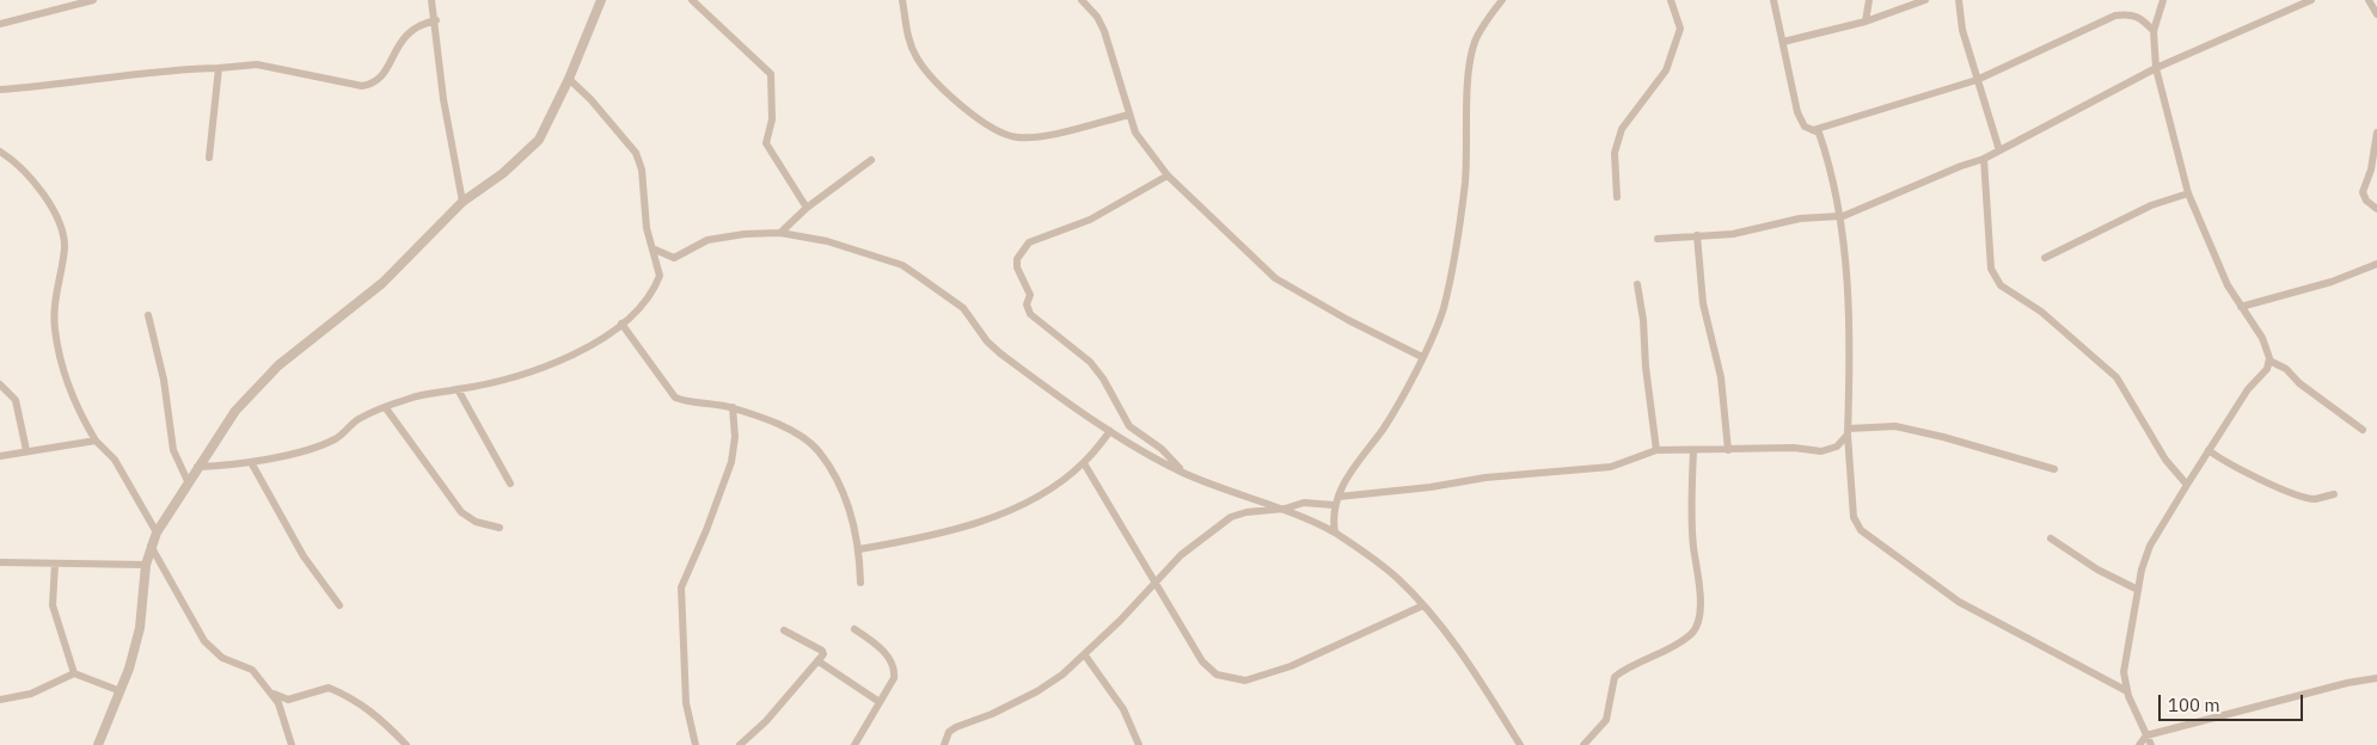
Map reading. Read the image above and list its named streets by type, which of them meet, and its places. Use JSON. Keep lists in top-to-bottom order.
{
  "scale_bar": "100 m"
}
